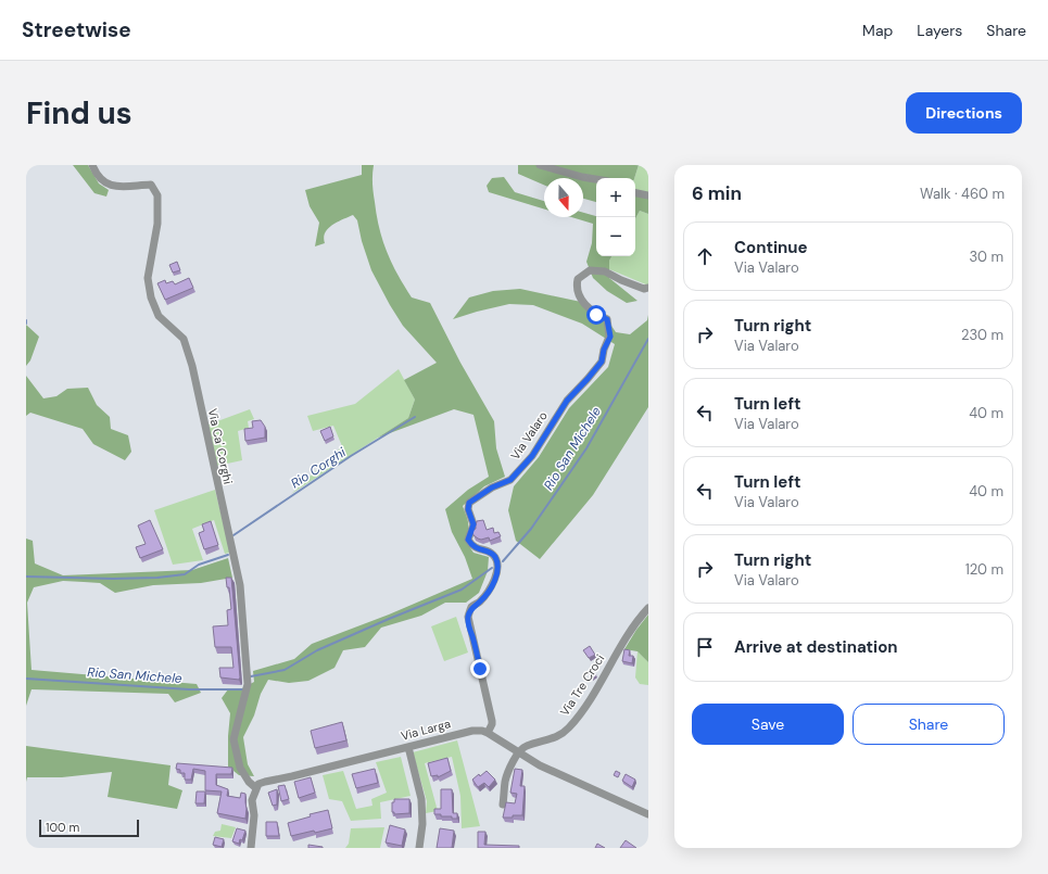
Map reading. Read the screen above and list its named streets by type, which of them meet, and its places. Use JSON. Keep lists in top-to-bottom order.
{
  "streets": {
    "street": [
      "Via Valaro",
      "Via Ca' Corghi",
      "Via Tre Croci",
      "Via Larga"
    ]
  },
  "crossings": [
    ["Via Valaro", "Via Larga"],
    ["Via Ca' Corghi", "Via Larga"],
    ["Via Tre Croci", "Via Larga"]
  ],
  "water": ["Rio San Michele", "Rio Corghi"],
  "scale_bar": "100 m",
  "north": "bottom",
  "page": {
    "header": "Streetwise",
    "nav": ["Map", "Layers", "Share"],
    "buttons": [
      "Directions",
      ["Save", "Share"]
    ],
    "title": "Find us",
    "heading": ["6 min", "Walk · 460 m"],
    "map_buttons": ["+", "−"],
    "list": [
      ["Continue", "Via Valaro", "30 m"],
      ["Turn right", "Via Valaro", "230 m"],
      ["Turn left", "Via Valaro", "40 m"],
      ["Turn left", "Via Valaro", "40 m"],
      ["Turn right", "Via Valaro", "120 m"],
      "Arrive at destination"
    ],
    "scale": "100 m"
  }
}
